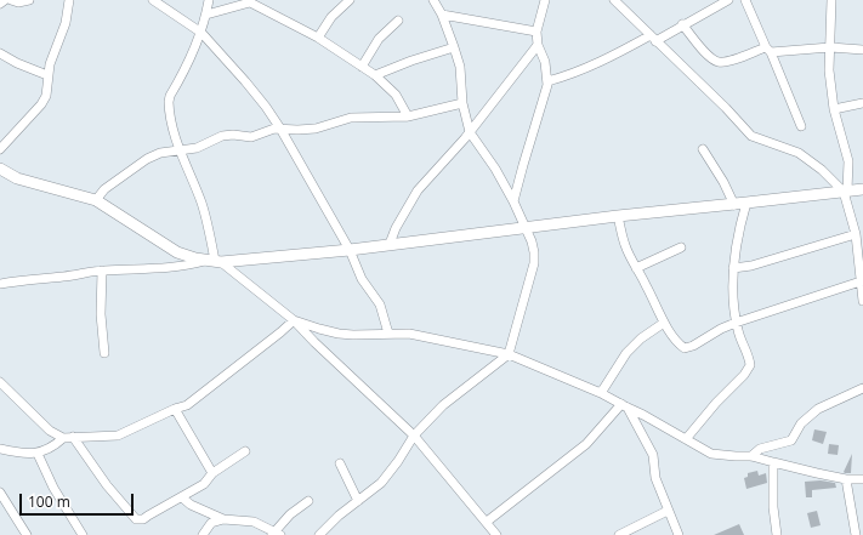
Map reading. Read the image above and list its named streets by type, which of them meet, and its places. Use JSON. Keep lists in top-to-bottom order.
{
  "scale_bar": "100 m"
}
